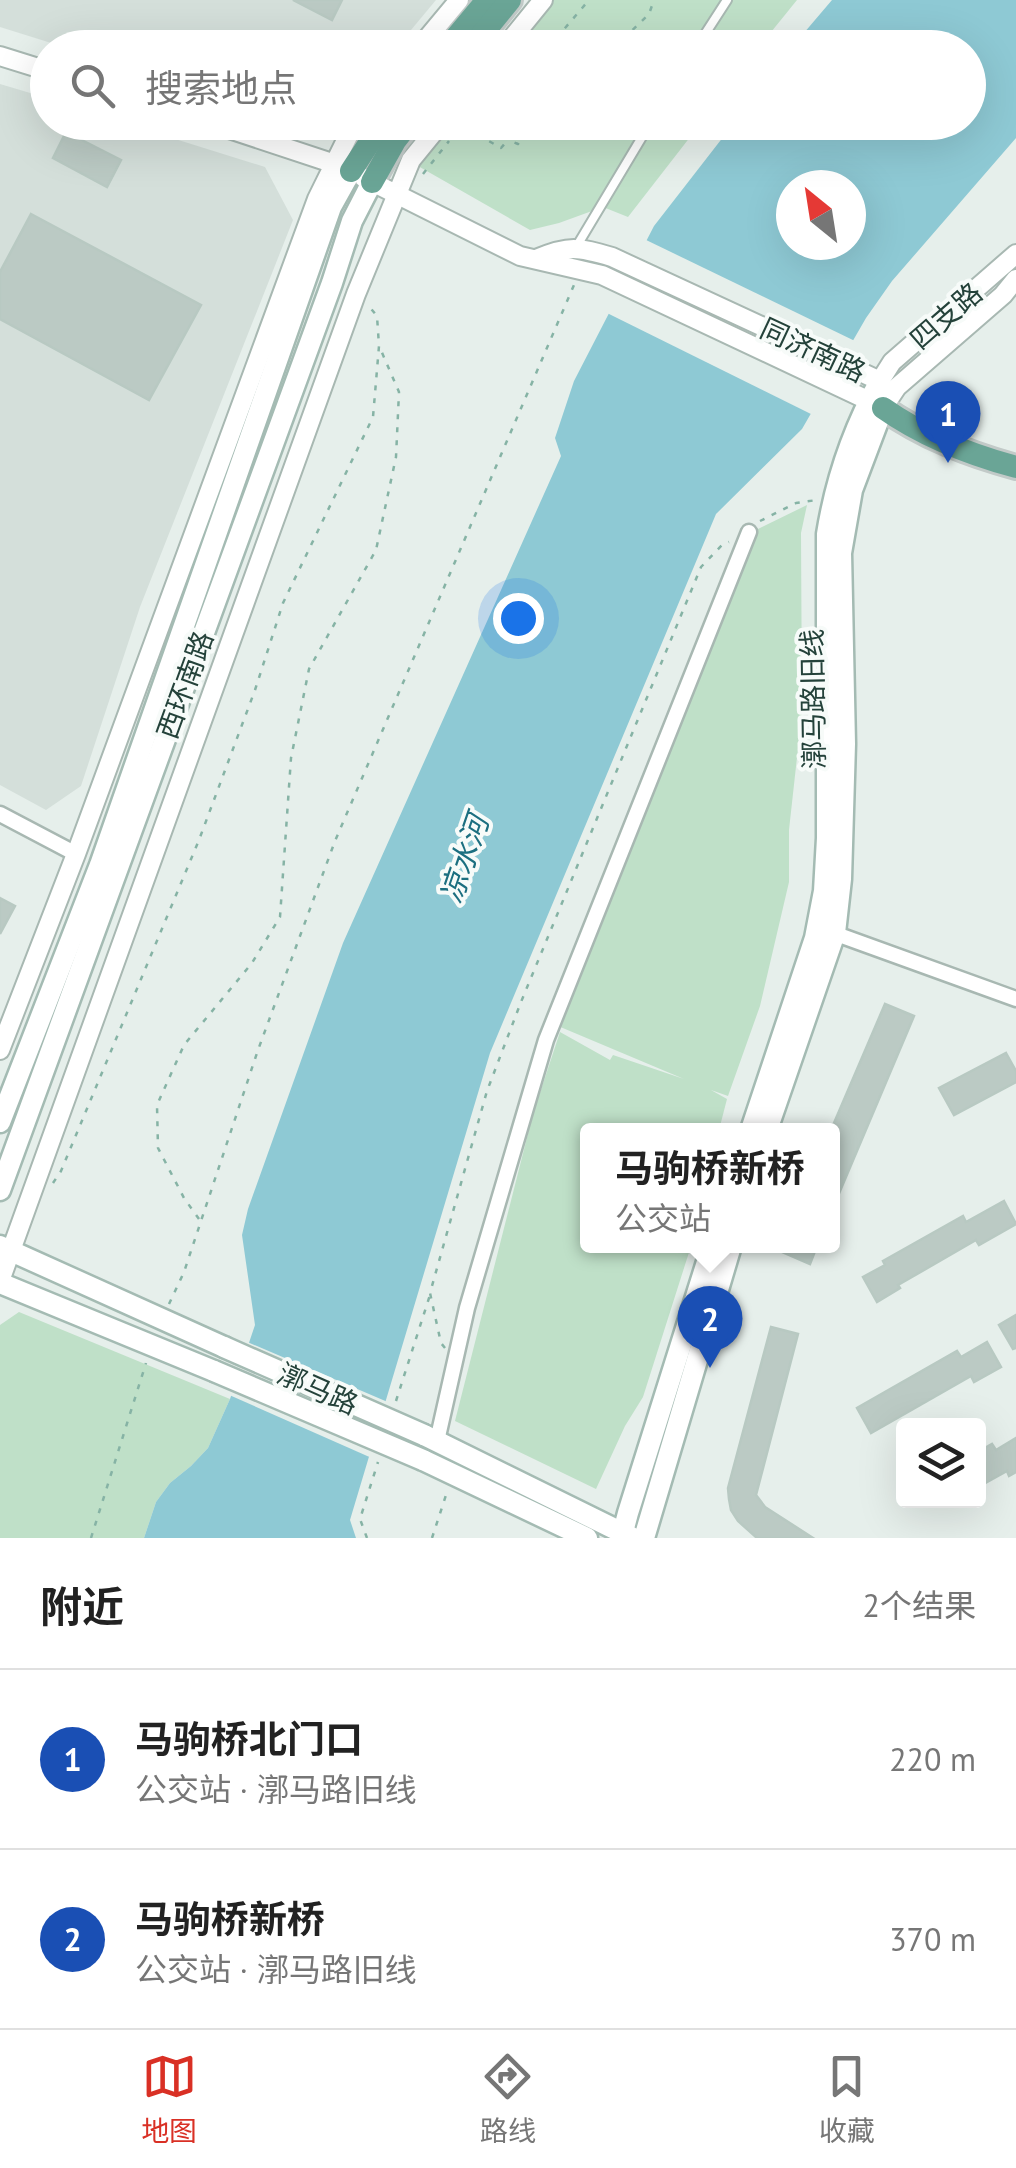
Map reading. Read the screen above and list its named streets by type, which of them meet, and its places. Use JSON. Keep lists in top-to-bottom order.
{
  "streets": {
    "main road": ["西环南路", "漷马路旧线", "漷马路"],
    "street": ["四支路", "同济南路"]
  },
  "crossings": [
    ["四支路", "同济南路"],
    ["四支路", "漷马路旧线"],
    ["同济南路", "西环南路"],
    ["同济南路", "漷马路旧线"]
  ],
  "water": ["凉水河"],
  "north": "top left",
  "page": {
    "search": "搜索地点",
    "pins": ["1", "2"],
    "popup": ["马驹桥新桥", "公交站"],
    "heading": ["附近", "2个结果"],
    "list": [
      {
        "mark": "1",
        "name": "马驹桥北门口",
        "note": "公交站 · 漷马路旧线",
        "value": "220 m"
      },
      {
        "mark": "2",
        "name": "马驹桥新桥",
        "note": "公交站 · 漷马路旧线",
        "value": "370 m"
      }
    ],
    "nav": ["地图", "路线", "收藏"]
  }
}
